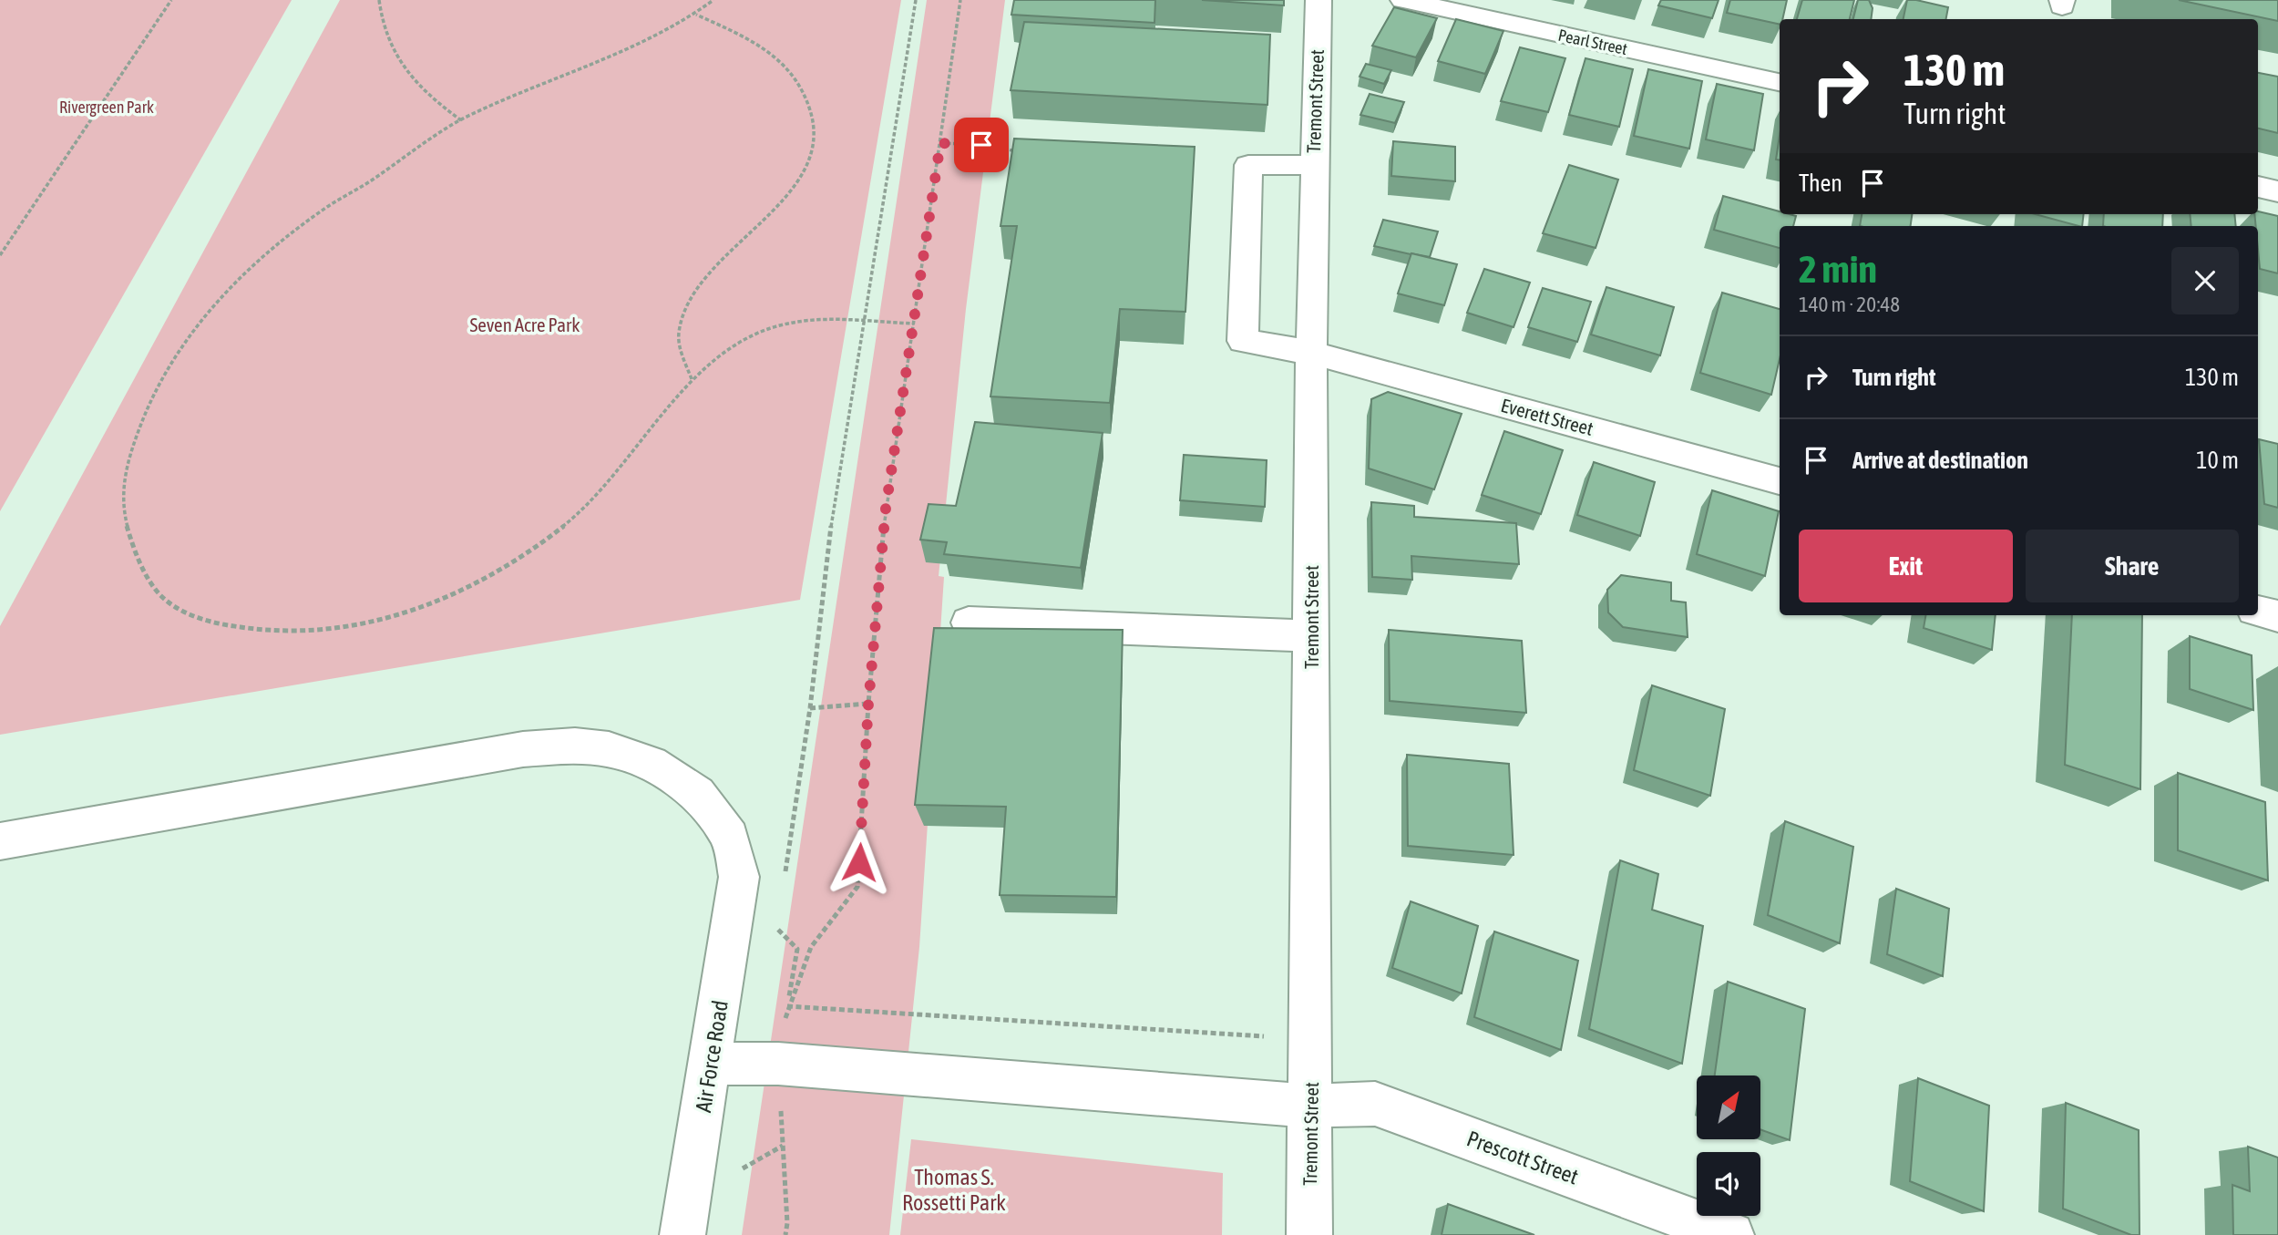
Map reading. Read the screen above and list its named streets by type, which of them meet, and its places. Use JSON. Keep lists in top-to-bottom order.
{
  "streets": {
    "street": [
      "Pearl Street",
      "Tremont Street",
      "Everett Street",
      "Air Force Road",
      "Prescott Street"
    ]
  },
  "crossings": [
    ["Tremont Street", "Everett Street"],
    ["Tremont Street", "Prescott Street"],
    ["Air Force Road", "Prescott Street"]
  ],
  "parks": ["Rivergreen Park", "Seven Acre Park", "Thomas S. Rossetti Park"],
  "north": "top right",
  "page": {
    "turn": ["130 m", "Turn right"],
    "then": "Then",
    "heading": ["2 min", "140 m · 20:48"],
    "list": [
      {
        "name": "Turn right",
        "value": "130 m"
      },
      {
        "name": "Arrive at destination",
        "value": "10 m"
      }
    ],
    "buttons": ["Exit", "Share"]
  }
}
